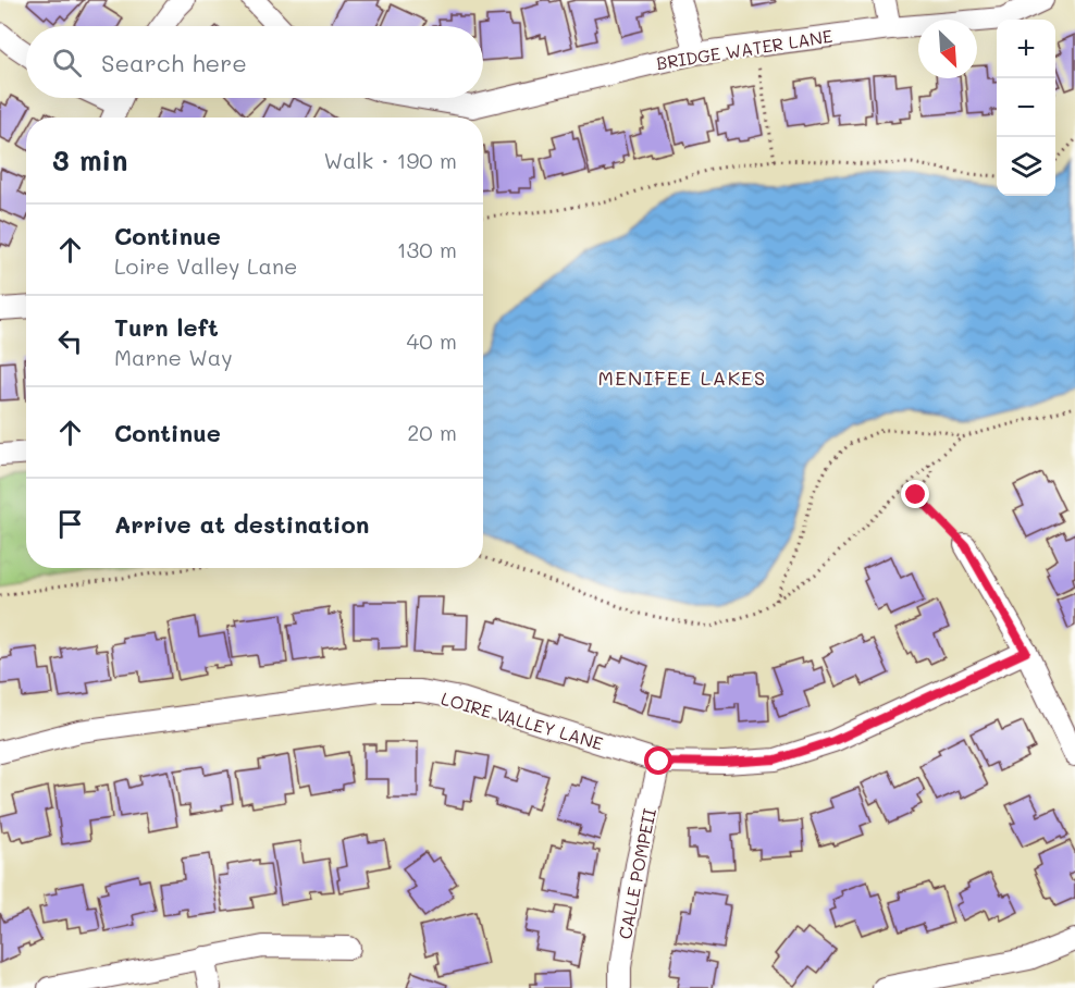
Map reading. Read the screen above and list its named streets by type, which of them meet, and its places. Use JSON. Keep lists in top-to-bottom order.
{
  "streets": {
    "street": ["BRIDGE WATER LANE", "LOIRE VALLEY LANE", "CALLE POMPEII"]
  },
  "crossings": [
    ["LOIRE VALLEY LANE", "CALLE POMPEII"]
  ],
  "districts": ["MENIFEE LAKES"],
  "north": "bottom right",
  "page": {
    "map_buttons": ["+", "−"],
    "search": "Search here",
    "heading": ["3 min", "Walk · 190 m"],
    "list": [
      ["Continue", "Loire Valley Lane", "130 m"],
      ["Turn left", "Marne Way", "40 m"],
      ["Continue", "20 m"],
      "Arrive at destination"
    ]
  }
}
